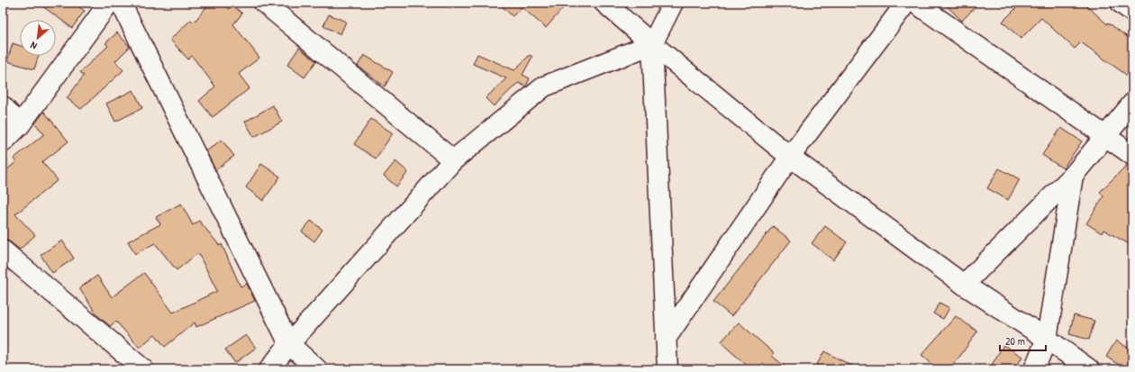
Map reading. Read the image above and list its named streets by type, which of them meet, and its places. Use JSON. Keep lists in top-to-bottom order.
{
  "scale_bar": "20 m",
  "north": "bottom left"
}
